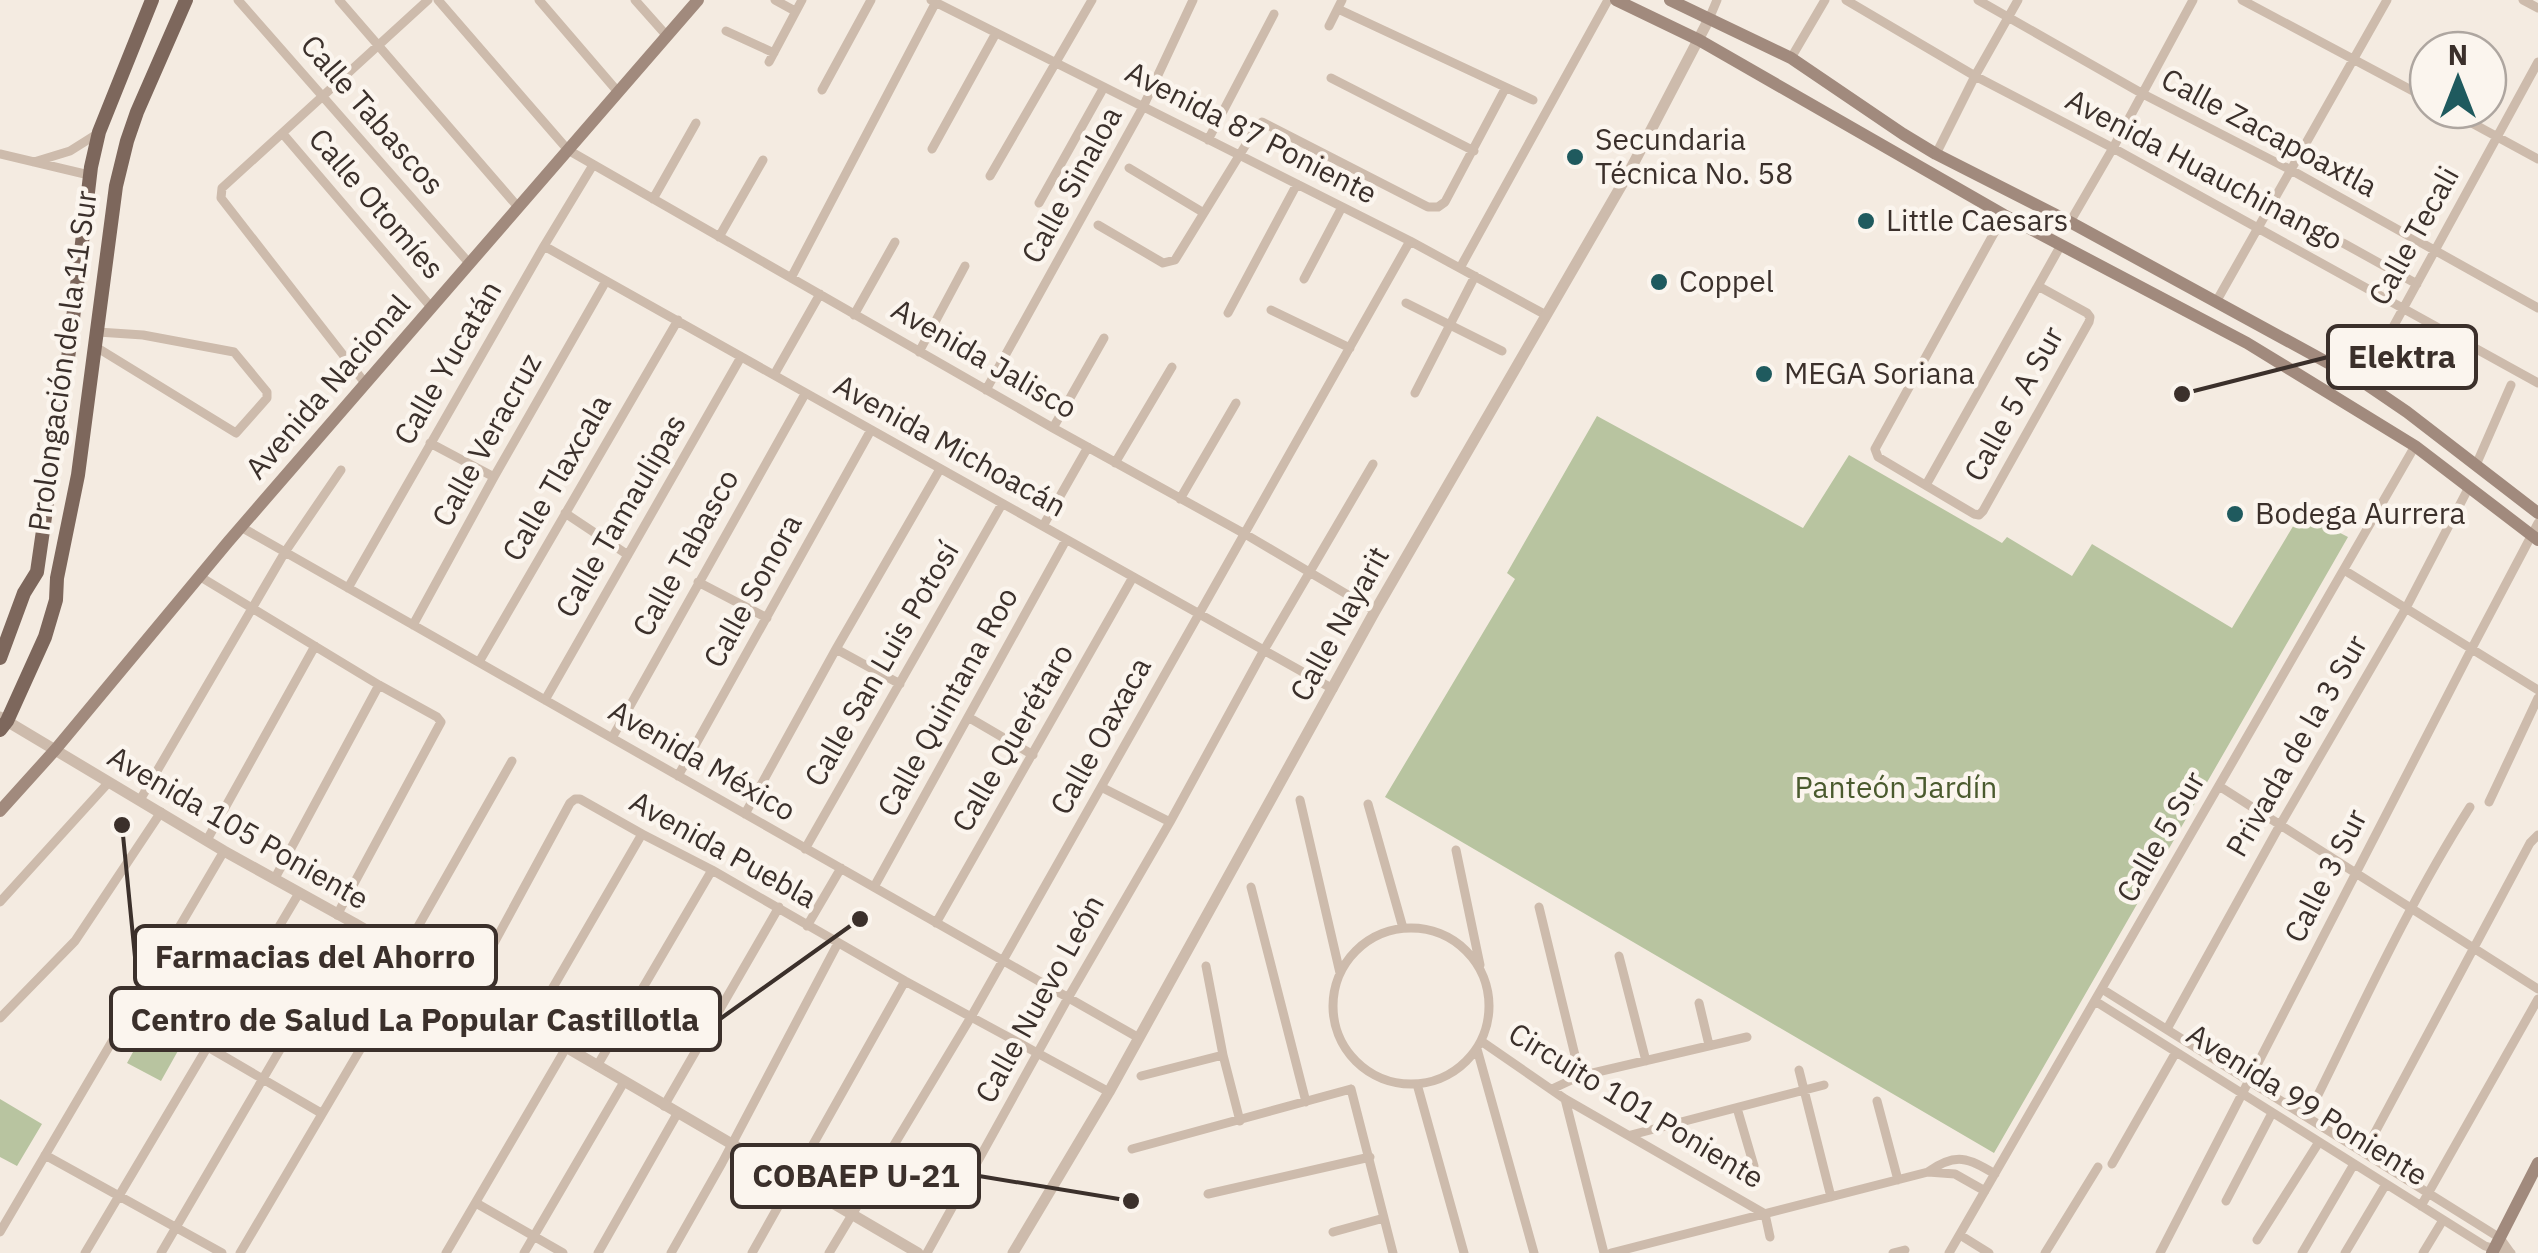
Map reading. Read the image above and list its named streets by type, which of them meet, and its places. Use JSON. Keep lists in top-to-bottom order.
{
  "streets": {
    "main road": ["Prolongación de la 11 Sur", "Avenida Nacional"],
    "street": [
      "Calle Tabascos",
      "Avenida 87 Poniente",
      "Calle Zacapoaxtla",
      "Avenida Huauchinango",
      "Calle Sinaloa",
      "Calle Otomíes",
      "Calle Tecali",
      "Avenida Jalisco",
      "Calle Yucatán",
      "Calle 5 A Sur",
      "Calle Veracruz",
      "Avenida Michoacán",
      "Calle Tlaxcala",
      "Calle Tamaulipas",
      "Calle Tabasco",
      "Calle Sonora",
      "Calle Nayarit",
      "Calle San Luis Potosí",
      "Calle Quintana Roo",
      "Calle Oaxaca",
      "Calle Querétaro",
      "Privada de la 3 Sur",
      "Avenida México",
      "Avenida 105 Poniente",
      "Calle 5 Sur",
      "Avenida Puebla",
      "Calle 3 Sur",
      "Calle Nuevo León",
      "Avenida 99 Poniente",
      "Circuito 101 Poniente"
    ]
  },
  "crossings": [
    ["Calle Tabascos", "Avenida Nacional"],
    ["Avenida 87 Poniente", "Calle Sinaloa"],
    ["Avenida 87 Poniente", "Calle Nayarit"],
    ["Avenida 87 Poniente", "Calle Oaxaca"],
    ["Calle Zacapoaxtla", "Calle Tecali"],
    ["Avenida Huauchinango", "Calle Tecali"],
    ["Calle Sinaloa", "Avenida Jalisco"],
    ["Calle Otomíes", "Avenida Nacional"],
    ["Avenida Jalisco", "Calle Yucatán"],
    ["Avenida Jalisco", "Avenida Nacional"],
    ["Avenida Jalisco", "Calle Nayarit"],
    ["Avenida Jalisco", "Calle Oaxaca"],
    ["Avenida Jalisco", "Calle Nuevo León"],
    ["Prolongación de la 11 Sur", "Avenida 105 Poniente"],
    ["Calle Yucatán", "Avenida Michoacán"],
    ["Calle Yucatán", "Avenida México"],
    ["Avenida Nacional", "Avenida México"],
    ["Avenida Nacional", "Avenida 105 Poniente"],
    ["Calle Veracruz", "Avenida Michoacán"],
    ["Calle Veracruz", "Avenida México"],
    ["Avenida Michoacán", "Calle Tlaxcala"],
    ["Avenida Michoacán", "Calle Tamaulipas"],
    ["Avenida Michoacán", "Calle Tabasco"],
    ["Avenida Michoacán", "Calle Sonora"],
    ["Avenida Michoacán", "Calle Nayarit"],
    ["Avenida Michoacán", "Calle San Luis Potosí"],
    ["Avenida Michoacán", "Calle Quintana Roo"],
    ["Avenida Michoacán", "Calle Oaxaca"],
    ["Avenida Michoacán", "Calle Querétaro"],
    ["Avenida Michoacán", "Calle Nuevo León"],
    ["Calle Tlaxcala", "Avenida México"],
    ["Calle Tamaulipas", "Avenida México"],
    ["Calle Tabasco", "Avenida México"],
    ["Calle Sonora", "Avenida México"],
    ["Calle Nayarit", "Avenida México"],
    ["Calle Nayarit", "Avenida Puebla"],
    ["Calle San Luis Potosí", "Avenida México"],
    ["Calle Quintana Roo", "Avenida México"],
    ["Calle Oaxaca", "Avenida México"],
    ["Calle Oaxaca", "Avenida 105 Poniente"],
    ["Calle Oaxaca", "Avenida Puebla"],
    ["Calle Querétaro", "Avenida México"],
    ["Privada de la 3 Sur", "Avenida 99 Poniente"],
    ["Avenida México", "Calle Nuevo León"],
    ["Avenida 105 Poniente", "Avenida Puebla"],
    ["Calle 5 Sur", "Avenida 99 Poniente"],
    ["Calle 5 Sur", "Circuito 101 Poniente"],
    ["Avenida Puebla", "Calle Nuevo León"],
    ["Calle 3 Sur", "Avenida 99 Poniente"]
  ],
  "parks": ["Panteón Jardín"],
  "places": [
    "Secundaria Técnica No. 58",
    "Little Caesars",
    "Coppel",
    "MEGA Soriana",
    "Elektra",
    "Bodega Aurrera",
    "Farmacias del Ahorro",
    "Centro de Salud La Popular Castillotla",
    "COBAEP U-21"
  ],
  "north": "top"
}
